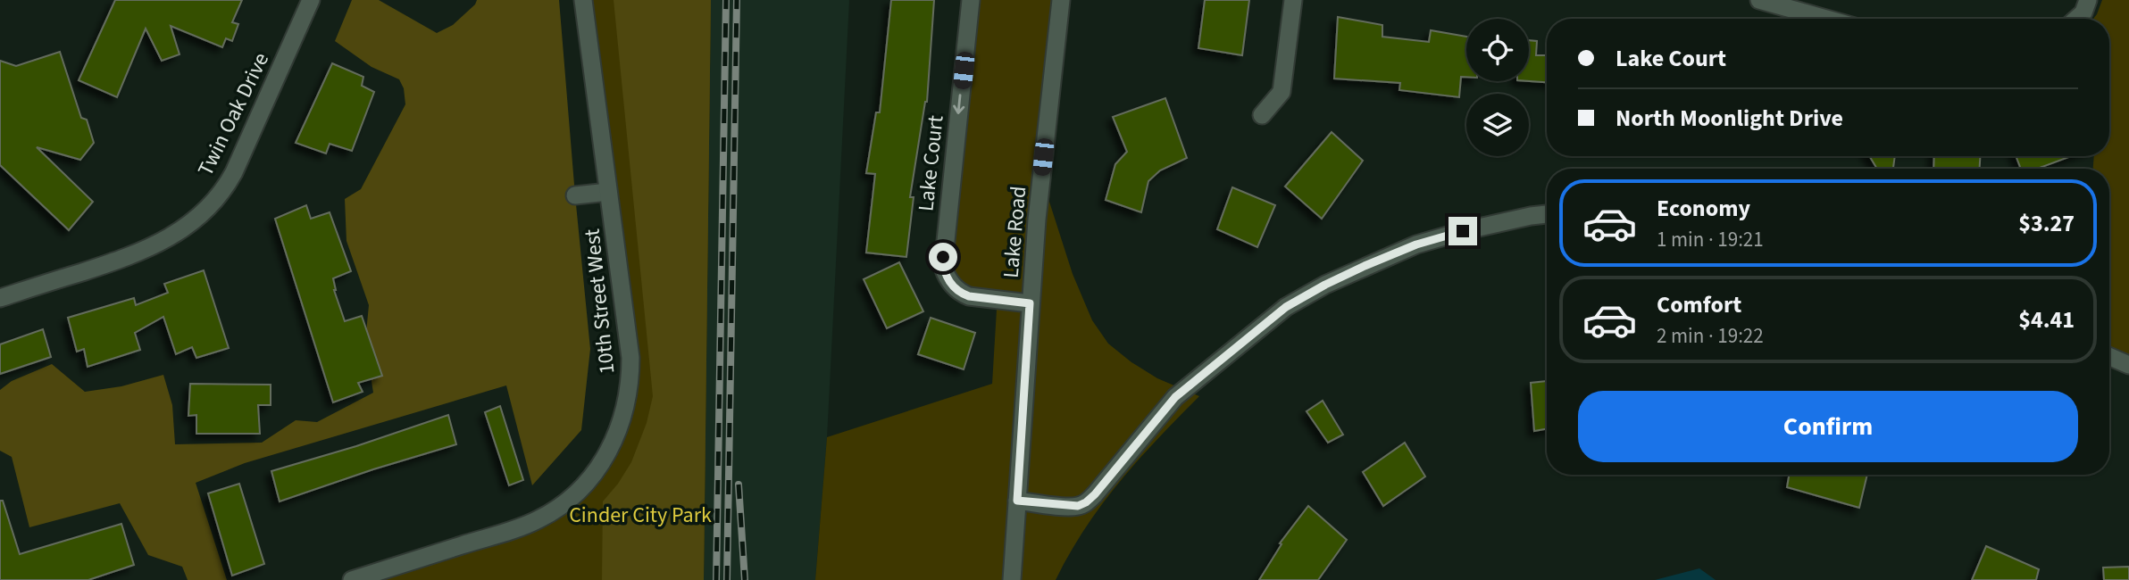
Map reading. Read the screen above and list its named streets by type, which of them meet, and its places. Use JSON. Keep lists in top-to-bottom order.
{
  "streets": {
    "street": [
      "Twin Oak Drive",
      "Lake Court",
      "Lake Road",
      "10th Street West"
    ]
  },
  "crossings": [
    ["Lake Court", "Lake Road"]
  ],
  "one_way": ["Lake Court"],
  "parks": ["Cinder City Park"],
  "page": {
    "banner": ["Lake Court", "North Moonlight Drive"],
    "list": [
      {
        "name": "Economy",
        "note": "1 min · 19:21",
        "value": "$3.27"
      },
      {
        "name": "Comfort",
        "note": "2 min · 19:22",
        "value": "$4.41"
      }
    ],
    "buttons": "Confirm"
  }
}
